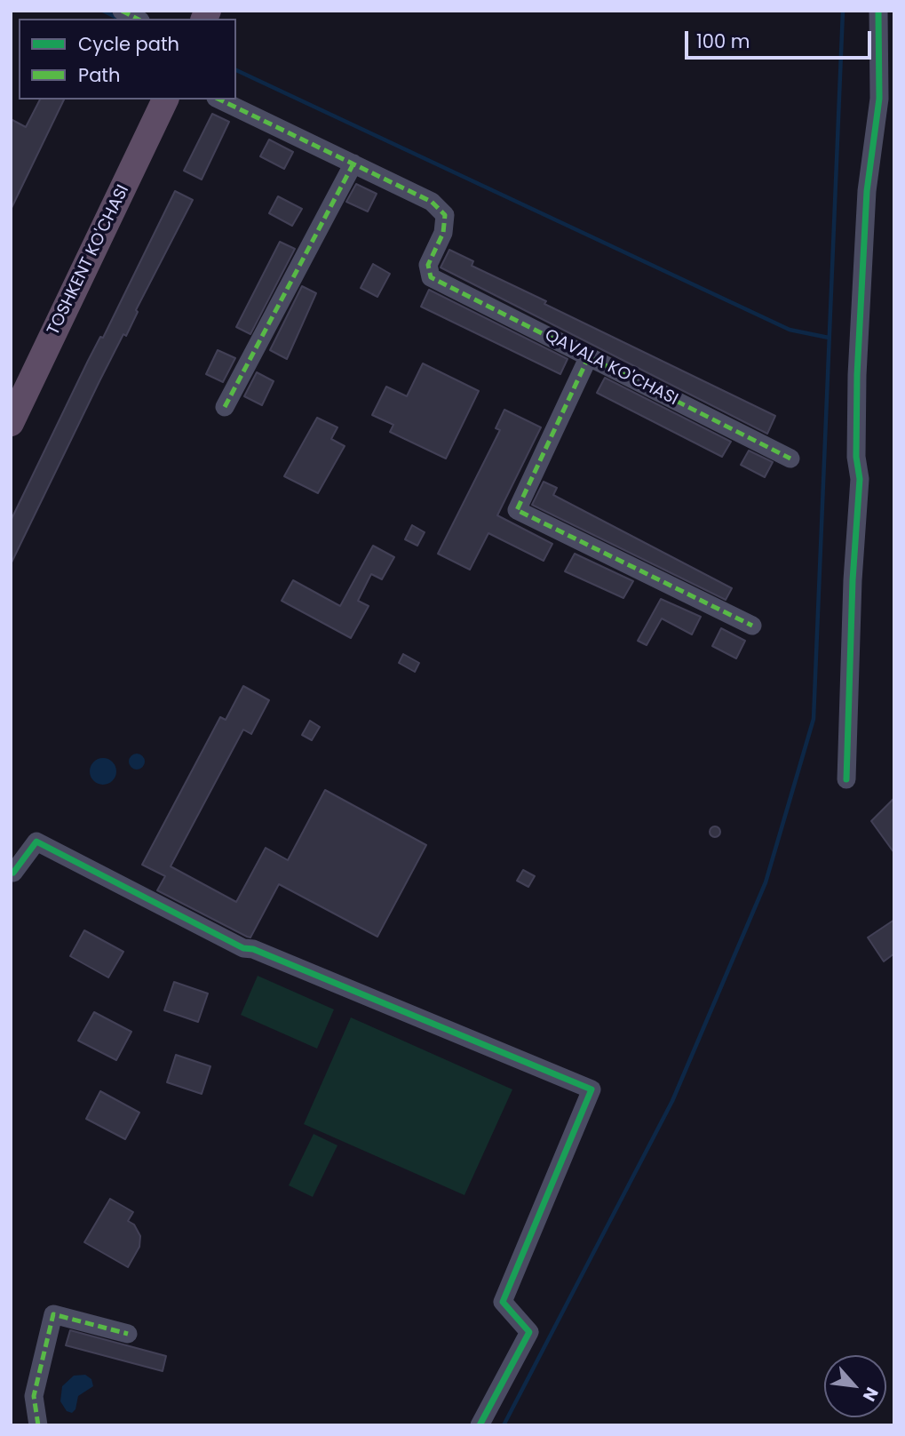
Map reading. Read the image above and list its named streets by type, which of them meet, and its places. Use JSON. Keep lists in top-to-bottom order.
{
  "streets": {
    "highway": ["TOSHKENT KO'CHASI"],
    "street": ["QAVALA KO'CHASI"]
  },
  "legend": ["Cycle path", "Path"],
  "scale_bar": "100 m",
  "north": "bottom right"
}
